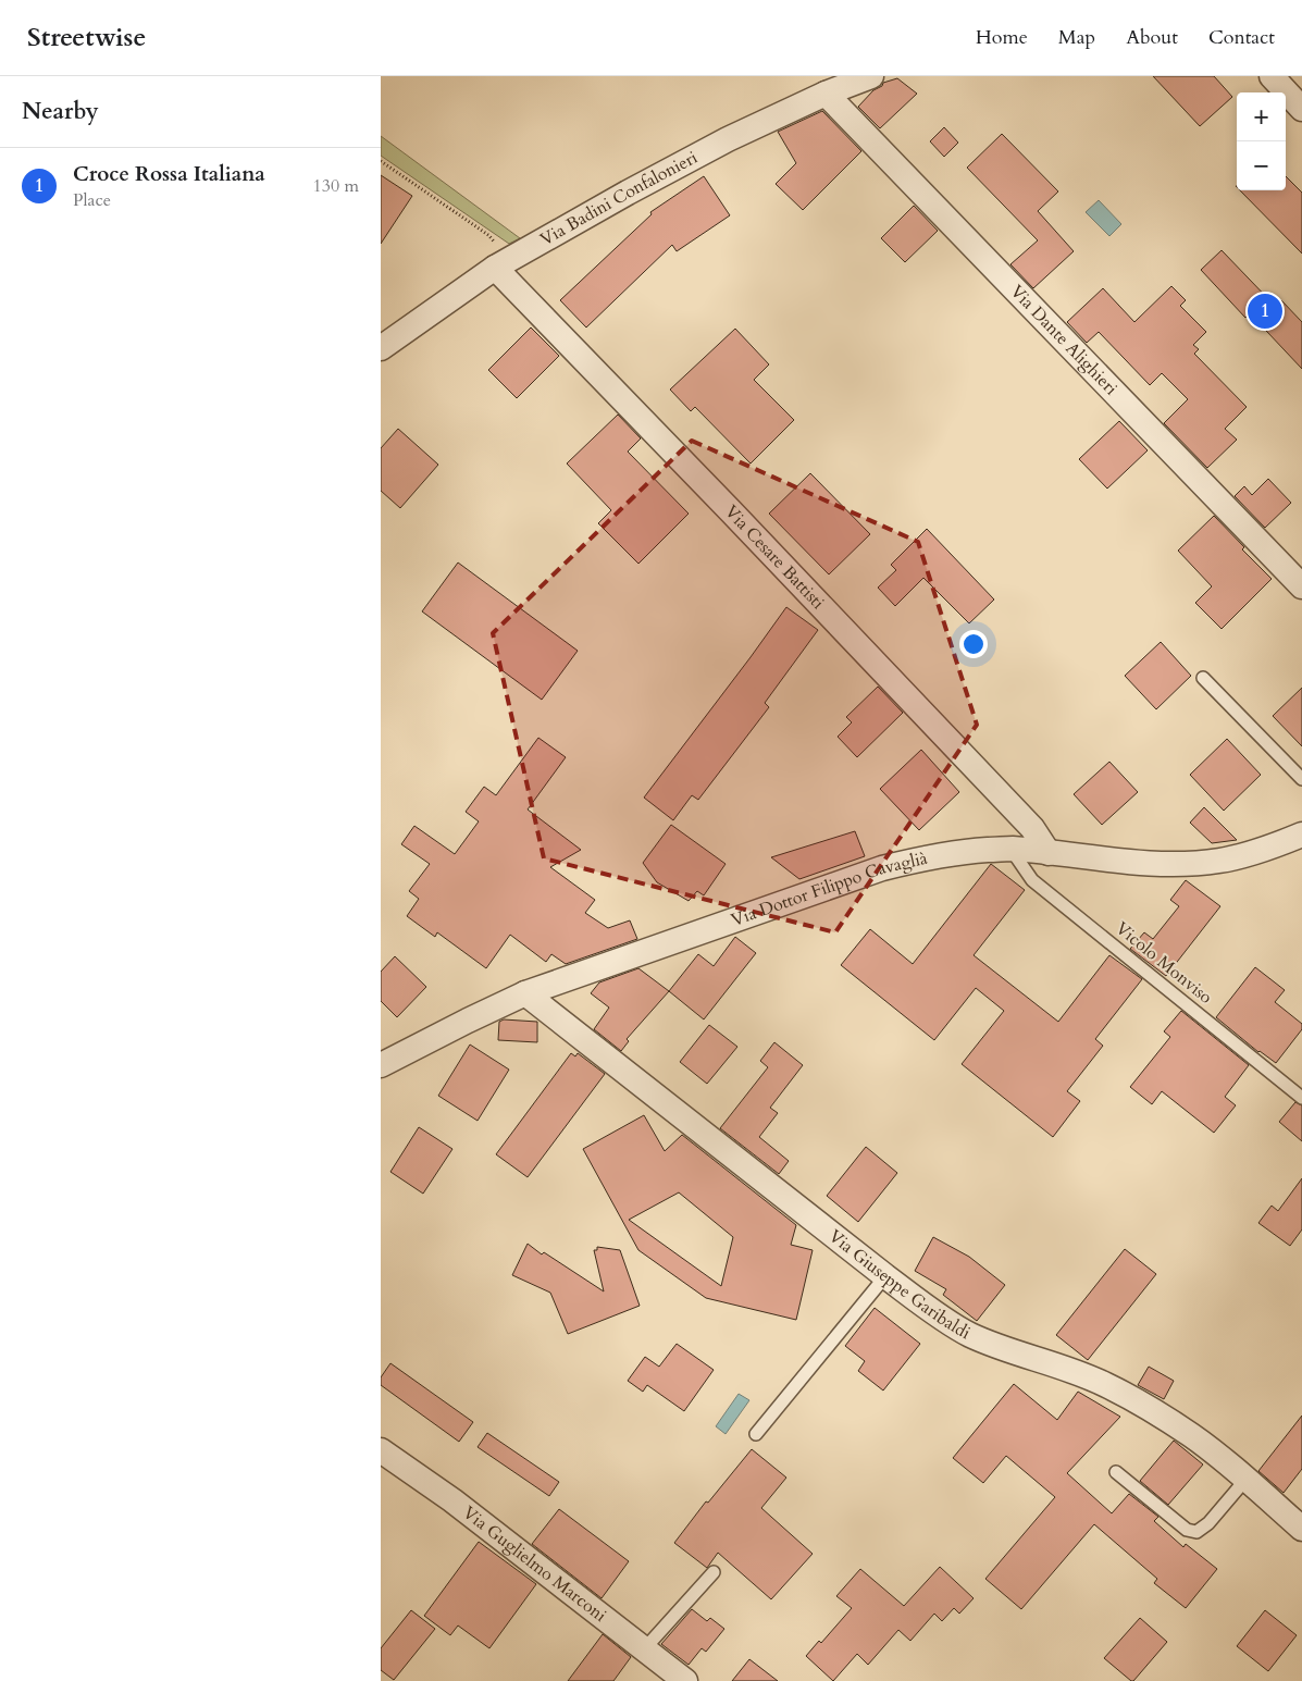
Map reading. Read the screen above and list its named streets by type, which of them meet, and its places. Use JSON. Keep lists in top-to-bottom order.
{
  "streets": {
    "street": [
      "Via Badini Confalonieri",
      "Via Dante Alighieri",
      "Via Cesare Battisti",
      "Via Dottor Filippo Cavaglià",
      "Via Giuseppe Garibaldi",
      "Via Guglielmo Marconi"
    ],
    "lane": ["Vicolo Monviso"]
  },
  "crossings": [
    ["Via Badini Confalonieri", "Via Dante Alighieri"],
    ["Via Badini Confalonieri", "Via Cesare Battisti"],
    ["Via Cesare Battisti", "Via Dottor Filippo Cavaglià"],
    ["Via Dottor Filippo Cavaglià", "Vicolo Monviso"],
    ["Via Dottor Filippo Cavaglià", "Via Giuseppe Garibaldi"]
  ],
  "page": {
    "header": "Streetwise",
    "nav": [
      "Home",
      "Map",
      "About",
      "Contact"
    ],
    "heading": "Nearby",
    "map_buttons": ["+", "−"],
    "list": [
      {
        "mark": "1",
        "name": "Croce Rossa Italiana",
        "note": "Place",
        "value": "130 m"
      }
    ],
    "pins": "1"
  }
}
